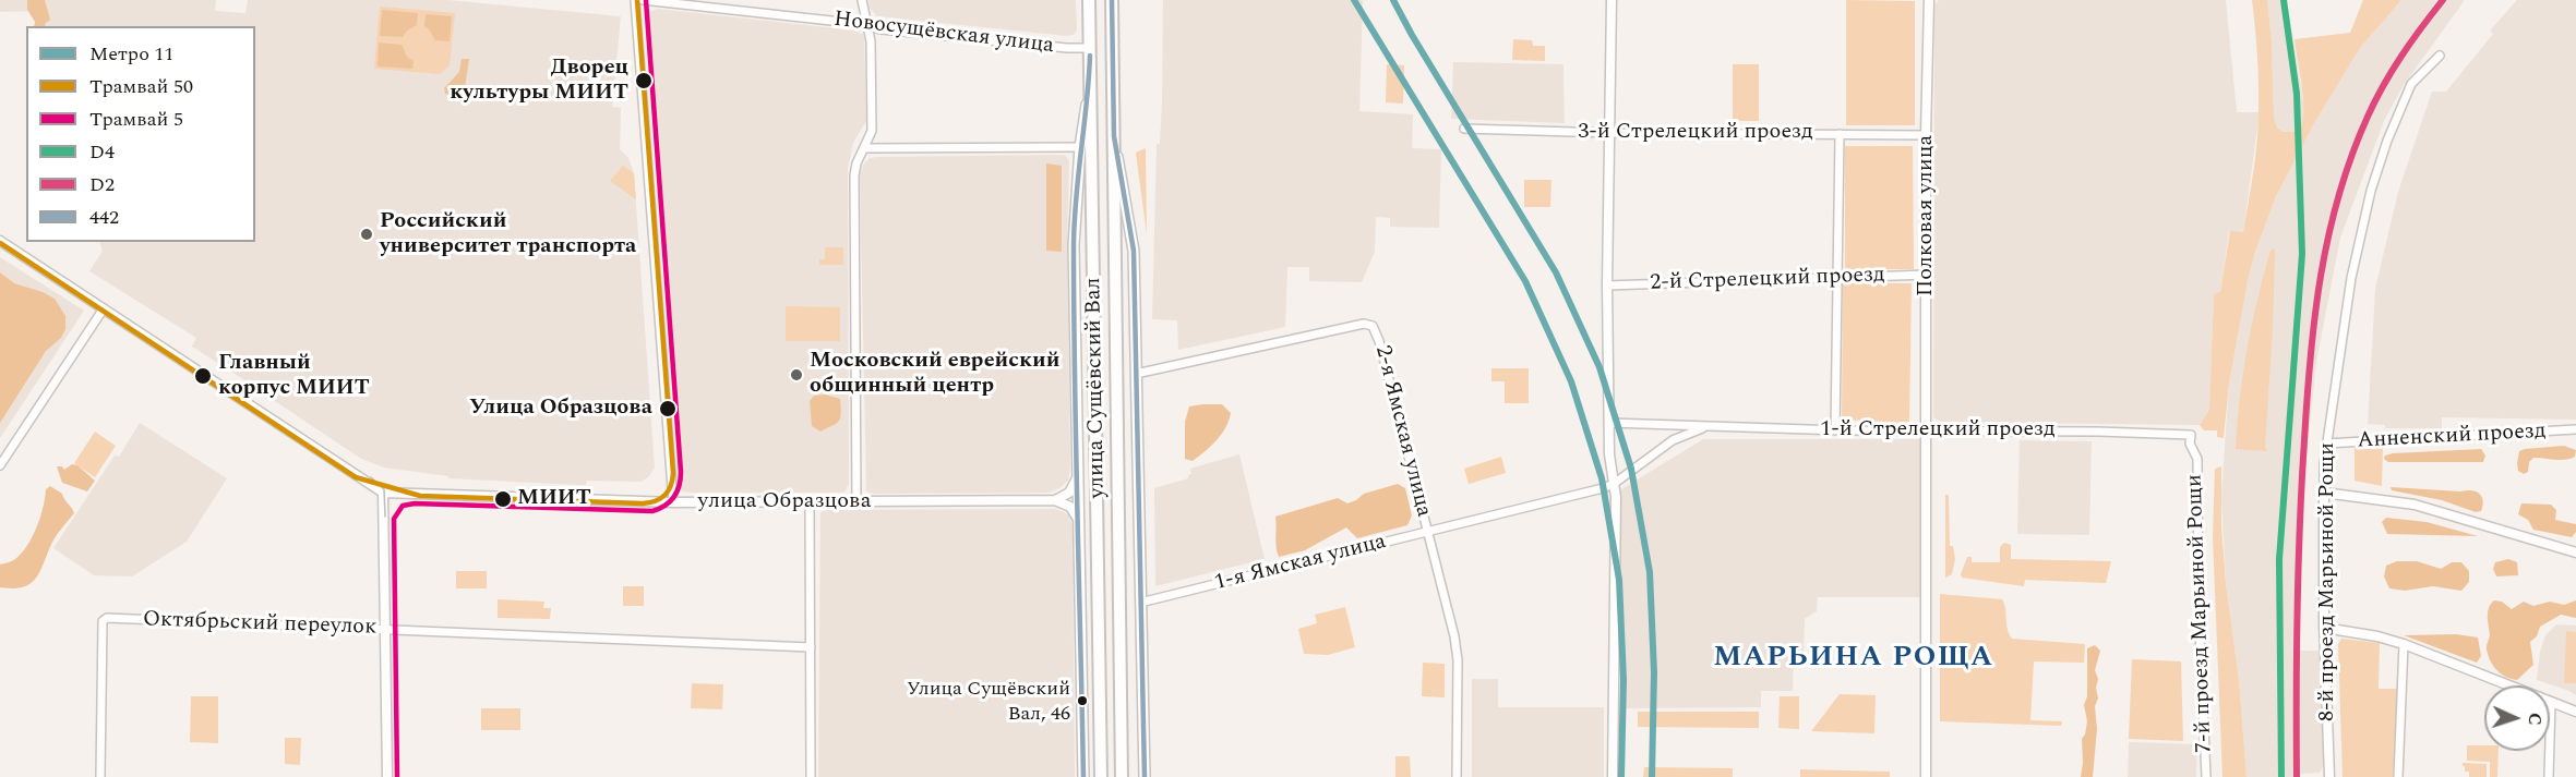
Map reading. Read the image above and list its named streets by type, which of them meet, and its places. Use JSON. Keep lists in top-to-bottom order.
{
  "streets": {
    "main road": ["улица Сущёвский Вал"],
    "street": [
      "Новосущёвская улица",
      "3-й Стрелецкий проезд",
      "Полковая улица",
      "2-й Стрелецкий проезд",
      "1-й Стрелецкий проезд",
      "2-я Ямская улица",
      "Анненский проезд",
      "улица Образцова",
      "1-я Ямская улица",
      "8-й проезд Марьиной Рощи",
      "7-й проезд Марьиной Рощи",
      "Октябрьский переулок"
    ]
  },
  "crossings": [
    ["Новосущёвская улица", "улица Сущёвский Вал"],
    ["3-й Стрелецкий проезд", "Полковая улица"],
    ["Полковая улица", "2-й Стрелецкий проезд"],
    ["Полковая улица", "1-й Стрелецкий проезд"],
    ["1-й Стрелецкий проезд", "1-я Ямская улица"],
    ["1-й Стрелецкий проезд", "7-й проезд Марьиной Рощи"],
    ["2-я Ямская улица", "1-я Ямская улица"],
    ["Анненский проезд", "8-й проезд Марьиной Рощи"]
  ],
  "districts": ["МАРЬИНА РОЩА"],
  "places": [
    "Дворец культуры МИИТ",
    "Российский университет транспорта",
    "Московский еврейский общинный центр",
    "Главный корпус МИИТ",
    "Улица Образцова",
    "МИИТ",
    "Улица Сущёвский Вал, 46"
  ],
  "lines": [
    "metro line 11",
    "tram line 50",
    "tram line 5",
    "transit line D4",
    "transit line D2",
    "transit line 442"
  ],
  "legend": [
    "Метро 11",
    "Трамвай 50",
    "Трамвай 5",
    "D4",
    "D2",
    "442"
  ],
  "north": "right"
}
